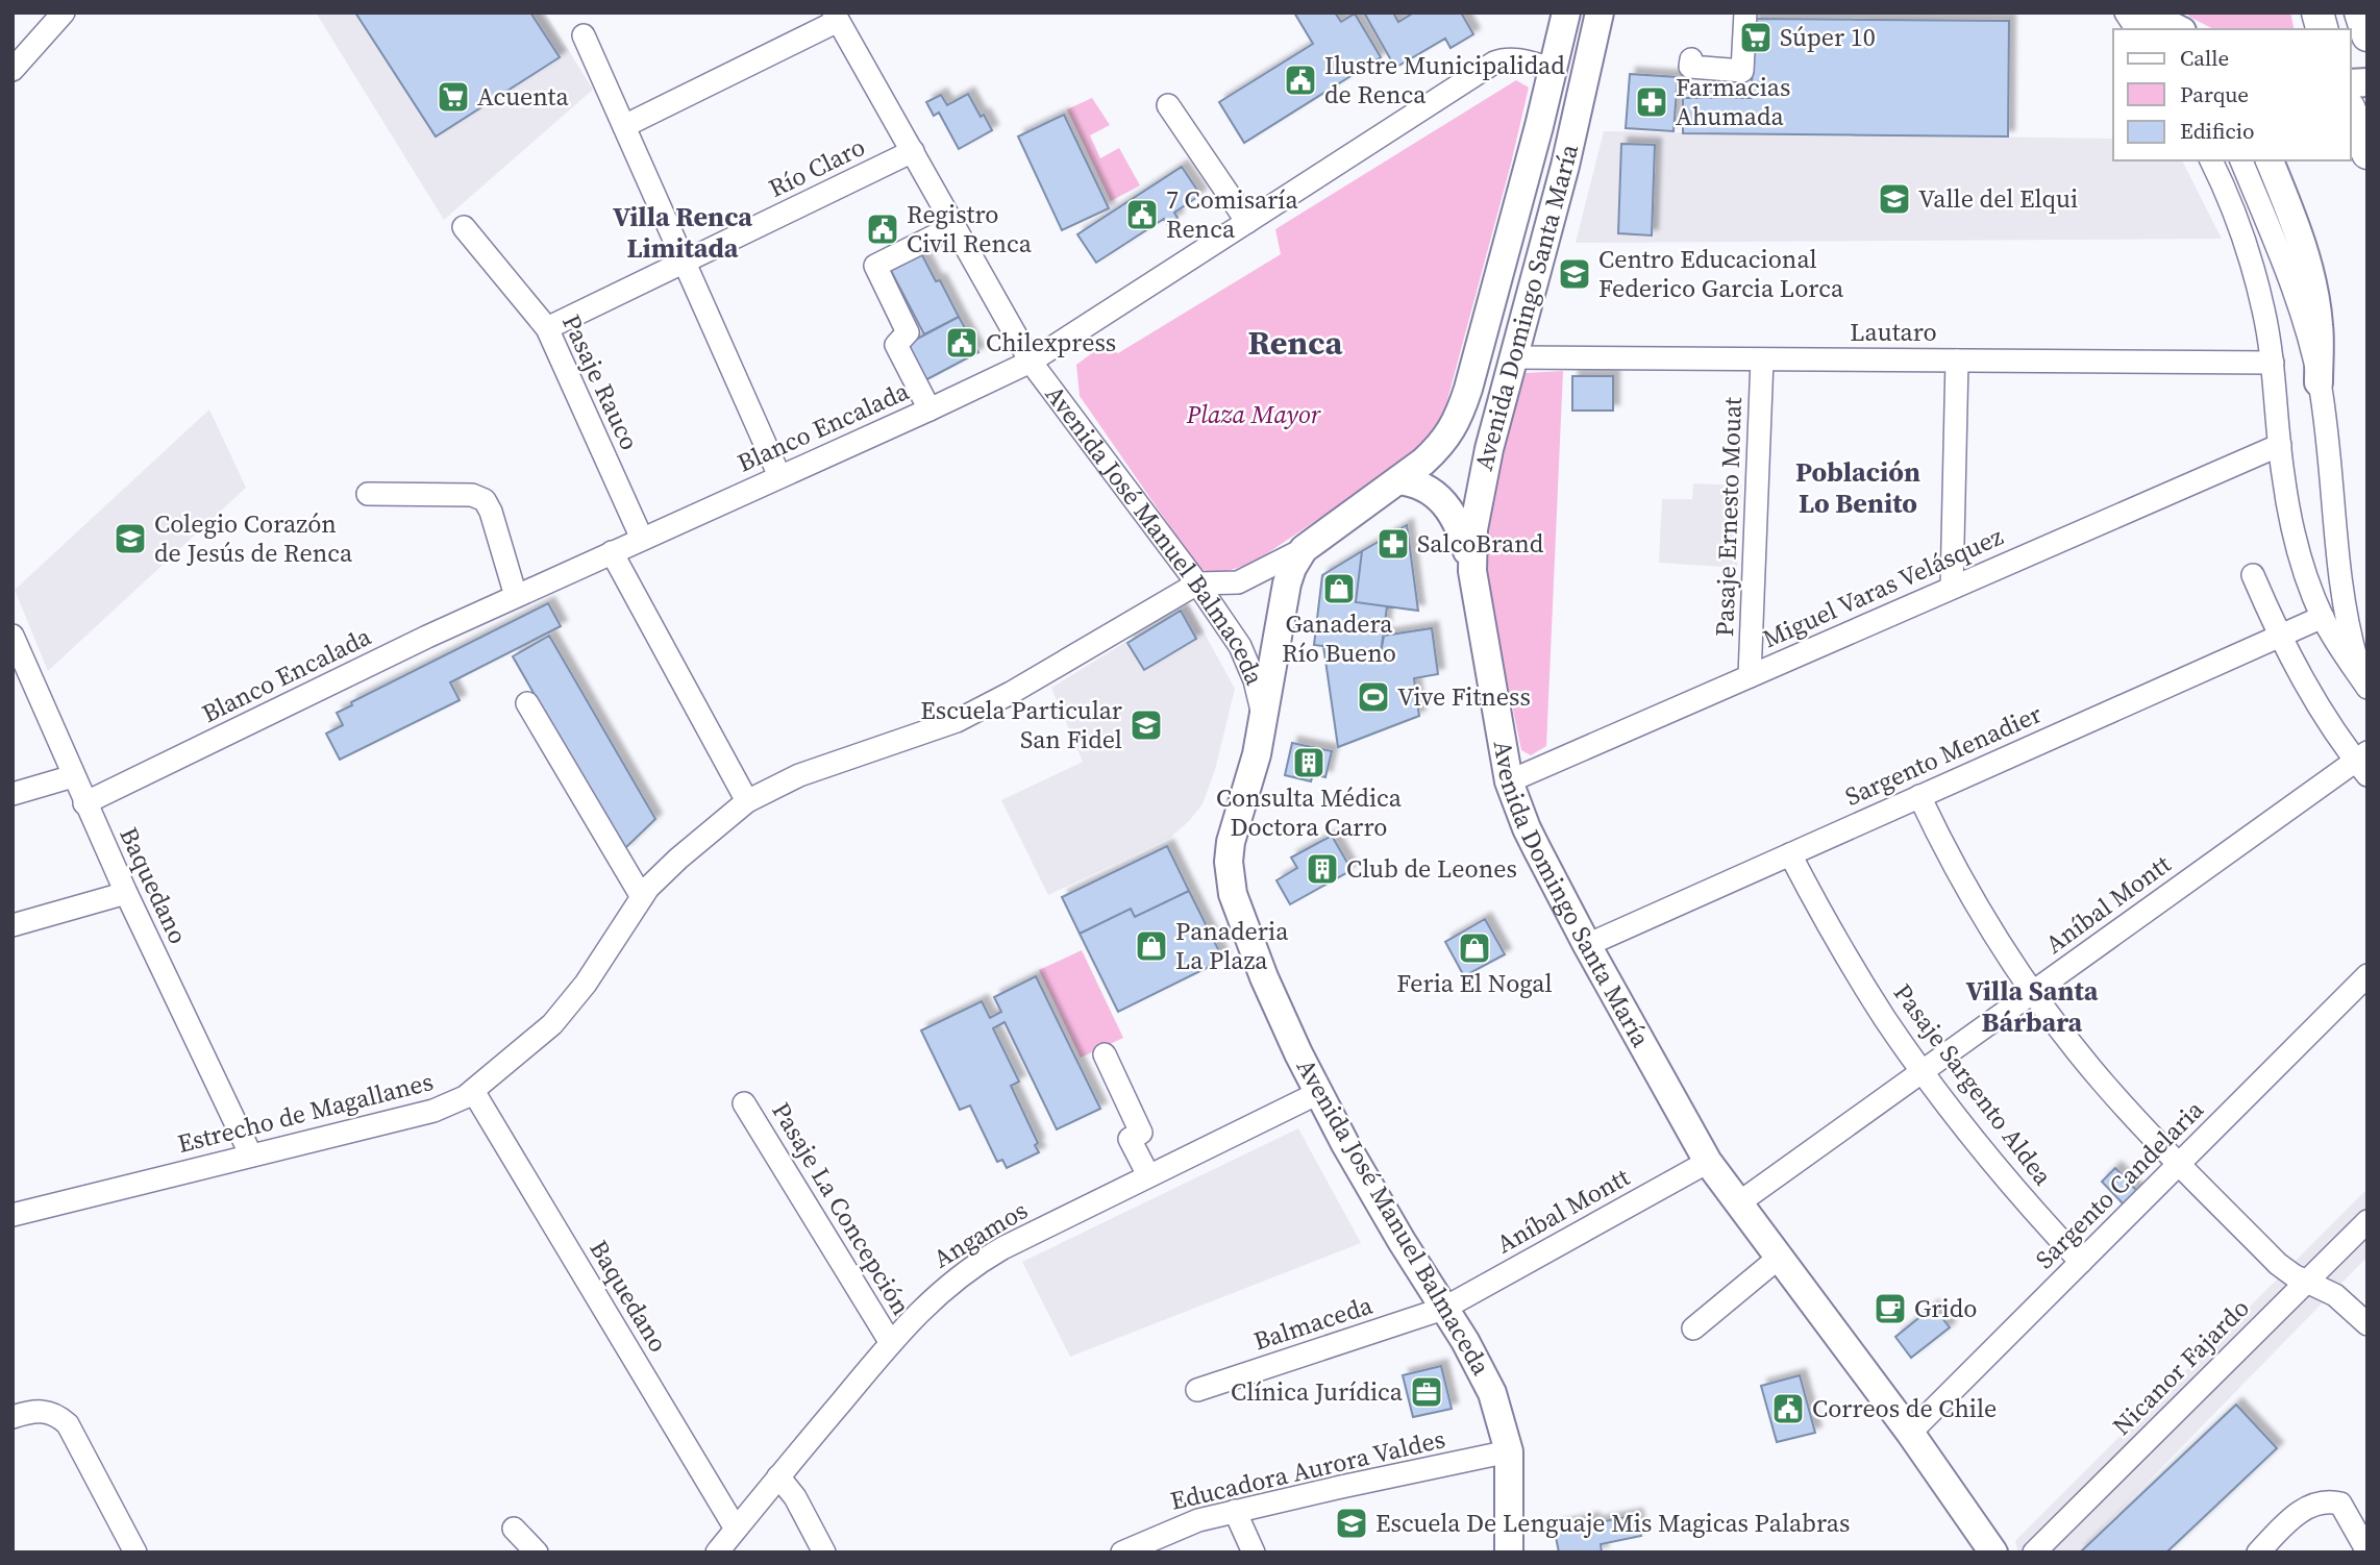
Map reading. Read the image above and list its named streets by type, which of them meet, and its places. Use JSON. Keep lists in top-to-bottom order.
{
  "streets": {
    "main road": ["Avenida Domingo Santa María", "Avenida José Manuel Balmaceda"],
    "street": [
      "Río Claro",
      "Lautaro",
      "Pasaje Rauco",
      "Blanco Encalada",
      "Pasaje Ernesto Mouat",
      "Miguel Varas Velásquez",
      "Sargento Menadier",
      "Baquedano",
      "Aníbal Montt",
      "Pasaje Sargento Aldea",
      "Estrecho de Magallanes",
      "Sargento Candelaria",
      "Pasaje La Concepción",
      "Angamos",
      "Balmaceda",
      "Nicanor Fajardo",
      "Educadora Aurora Valdes"
    ]
  },
  "crossings": [
    ["Río Claro", "Pasaje Rauco"],
    ["Río Claro", "Avenida José Manuel Balmaceda"],
    ["Avenida Domingo Santa María", "Lautaro"],
    ["Avenida Domingo Santa María", "Blanco Encalada"],
    ["Avenida Domingo Santa María", "Avenida José Manuel Balmaceda"],
    ["Avenida Domingo Santa María", "Miguel Varas Velásquez"],
    ["Avenida Domingo Santa María", "Sargento Menadier"],
    ["Avenida Domingo Santa María", "Aníbal Montt"],
    ["Avenida Domingo Santa María", "Sargento Candelaria"],
    ["Lautaro", "Pasaje Ernesto Mouat"],
    ["Pasaje Rauco", "Blanco Encalada"],
    ["Blanco Encalada", "Avenida José Manuel Balmaceda"],
    ["Blanco Encalada", "Baquedano"],
    ["Pasaje Ernesto Mouat", "Miguel Varas Velásquez"],
    ["Avenida José Manuel Balmaceda", "Aníbal Montt"],
    ["Avenida José Manuel Balmaceda", "Estrecho de Magallanes"],
    ["Avenida José Manuel Balmaceda", "Angamos"],
    ["Avenida José Manuel Balmaceda", "Balmaceda"],
    ["Avenida José Manuel Balmaceda", "Educadora Aurora Valdes"],
    ["Sargento Menadier", "Pasaje Sargento Aldea"],
    ["Baquedano", "Estrecho de Magallanes"],
    ["Baquedano", "Angamos"],
    ["Aníbal Montt", "Pasaje Sargento Aldea"],
    ["Aníbal Montt", "Balmaceda"],
    ["Pasaje Sargento Aldea", "Sargento Candelaria"],
    ["Pasaje La Concepción", "Angamos"]
  ],
  "districts": [
    "Villa Renca Limitada",
    "Renca",
    "Población Lo Benito",
    "Villa Santa Bárbara"
  ],
  "parks": ["Plaza Mayor"],
  "places": {
    "supermarket": ["Súper 10", "Acuenta"],
    "public building": [
      "Ilustre Municipalidad de Renca",
      "7 Comisaría Renca",
      "Registro Civil Renca",
      "Chilexpress",
      "Correos de Chile"
    ],
    "pharmacy": ["Farmacias Ahumada", "SalcoBrand"],
    "school or university": [
      "Valle del Elqui",
      "Centro Educacional Federico Garcia Lorca",
      "Colegio Corazón de Jesús de Renca",
      "Escuela Particular San Fidel",
      "Escuela De Lenguaje Mis Magicas Palabras"
    ],
    "shop": ["Ganadera Río Bueno", "Panaderia La Plaza", "Feria El Nogal"],
    "sports": ["Vive Fitness"],
    "building": ["Consulta Médica Doctora Carro", "Club de Leones"],
    "cafe": ["Grido"],
    "office": ["Clínica Jurídica"]
  },
  "legend": ["Calle", "Parque", "Edificio"]
}
